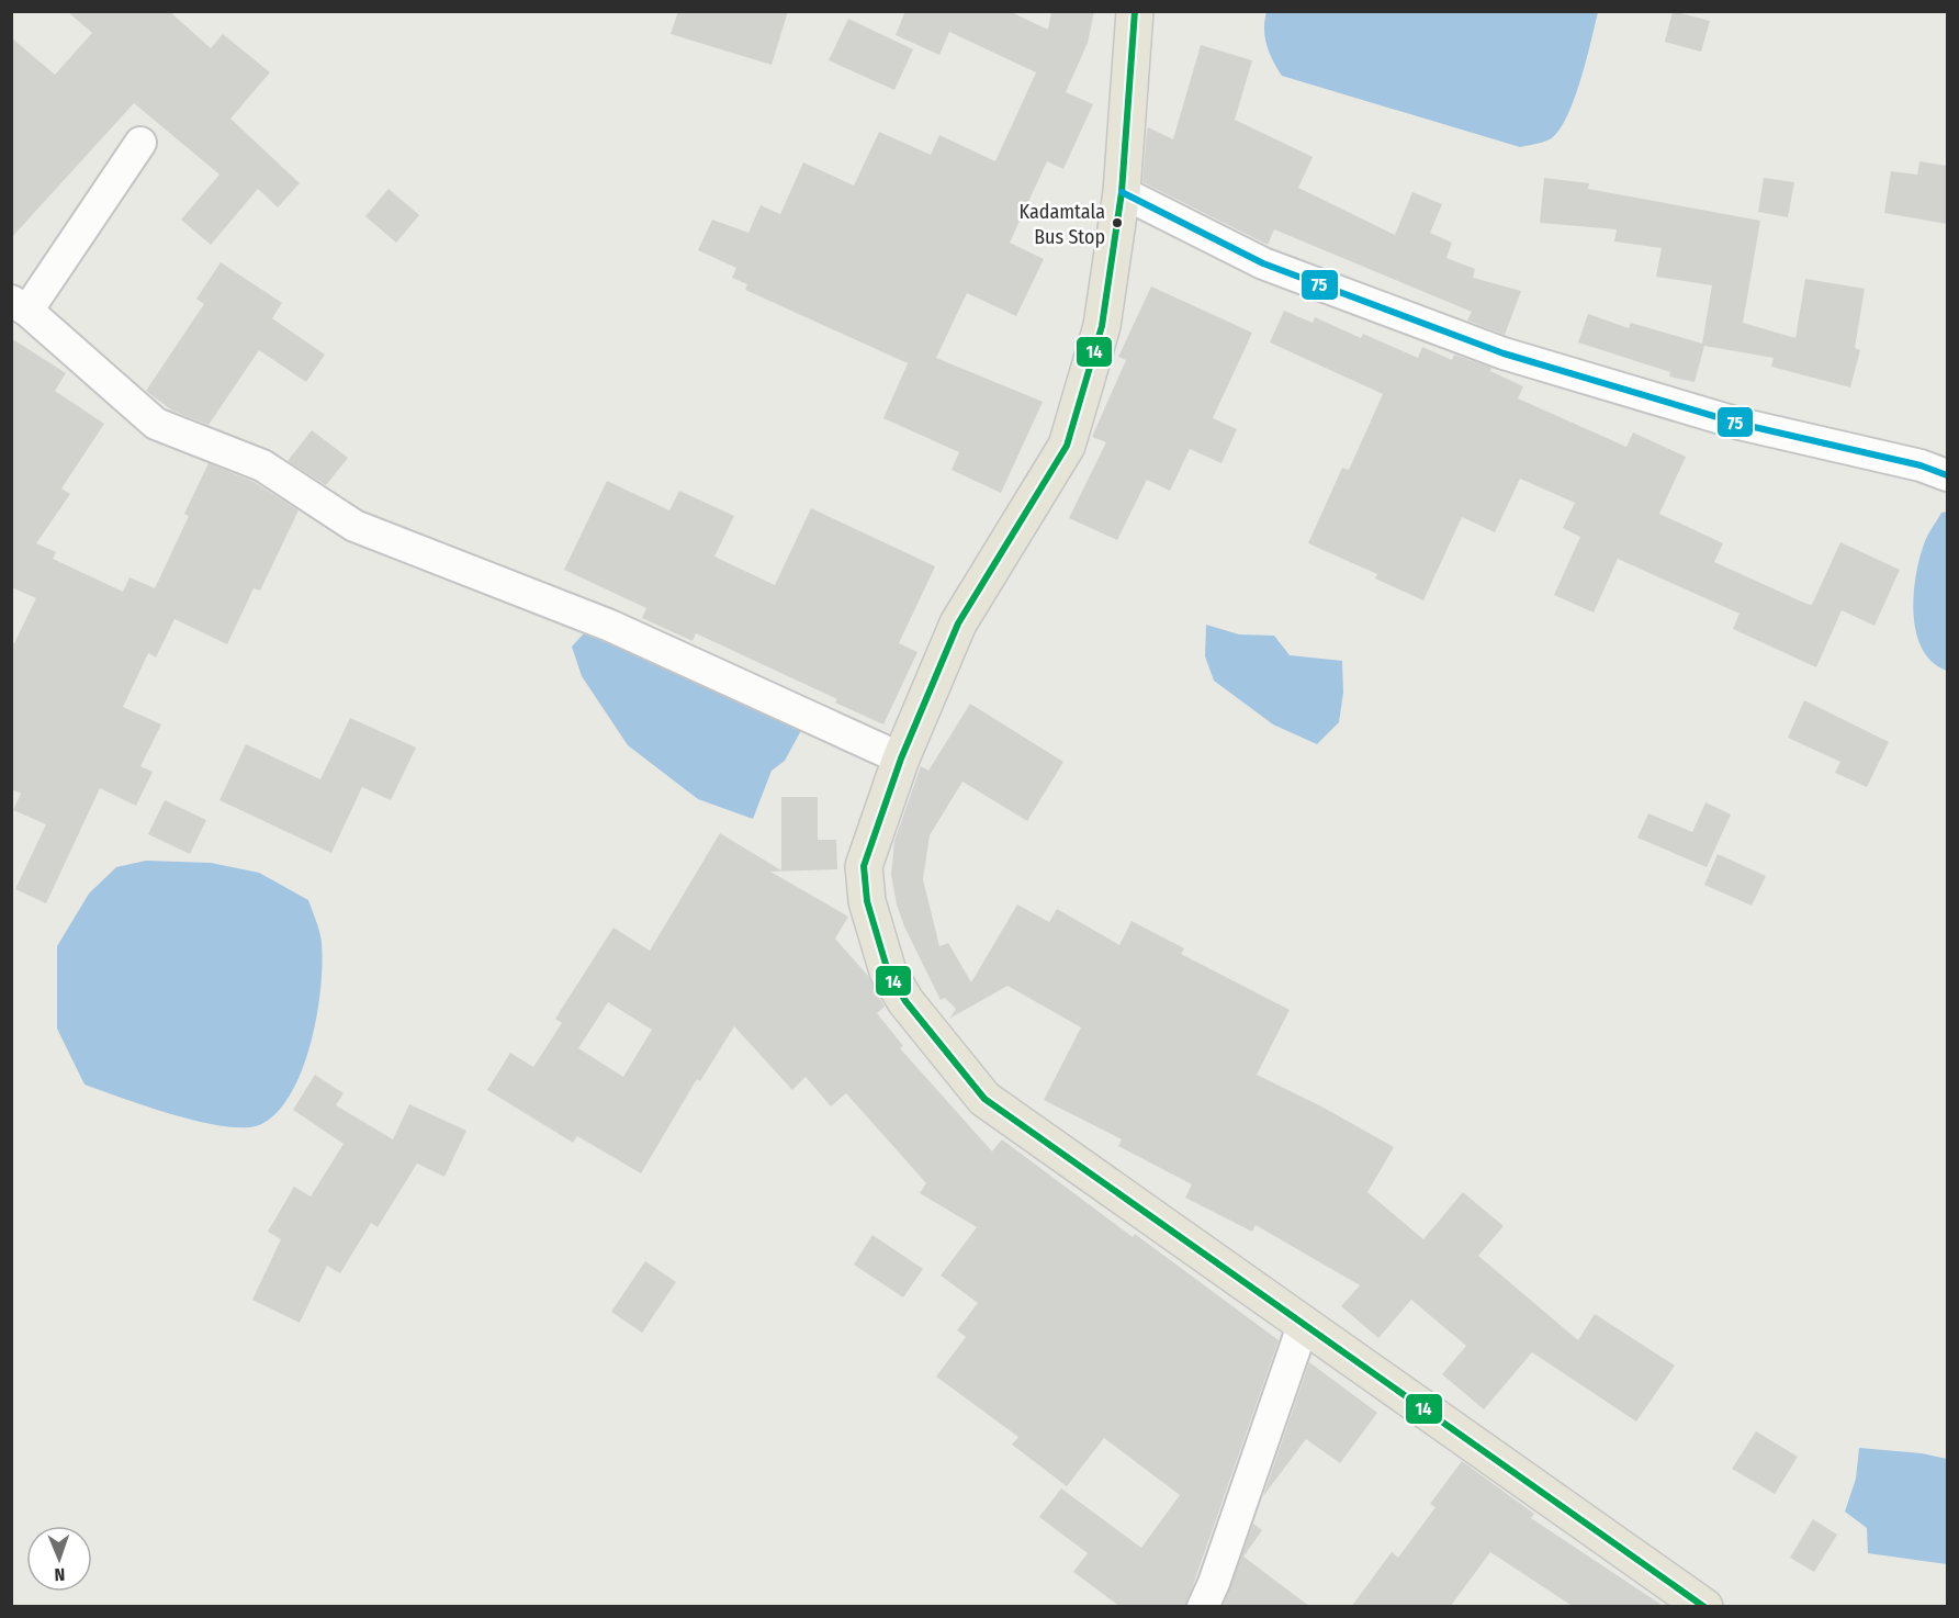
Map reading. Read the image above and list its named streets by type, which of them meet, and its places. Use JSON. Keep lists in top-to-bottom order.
{
  "places": ["Kadamtala Bus Stop"],
  "lines": ["transit line 14", "transit line 75"],
  "north": "bottom"
}
